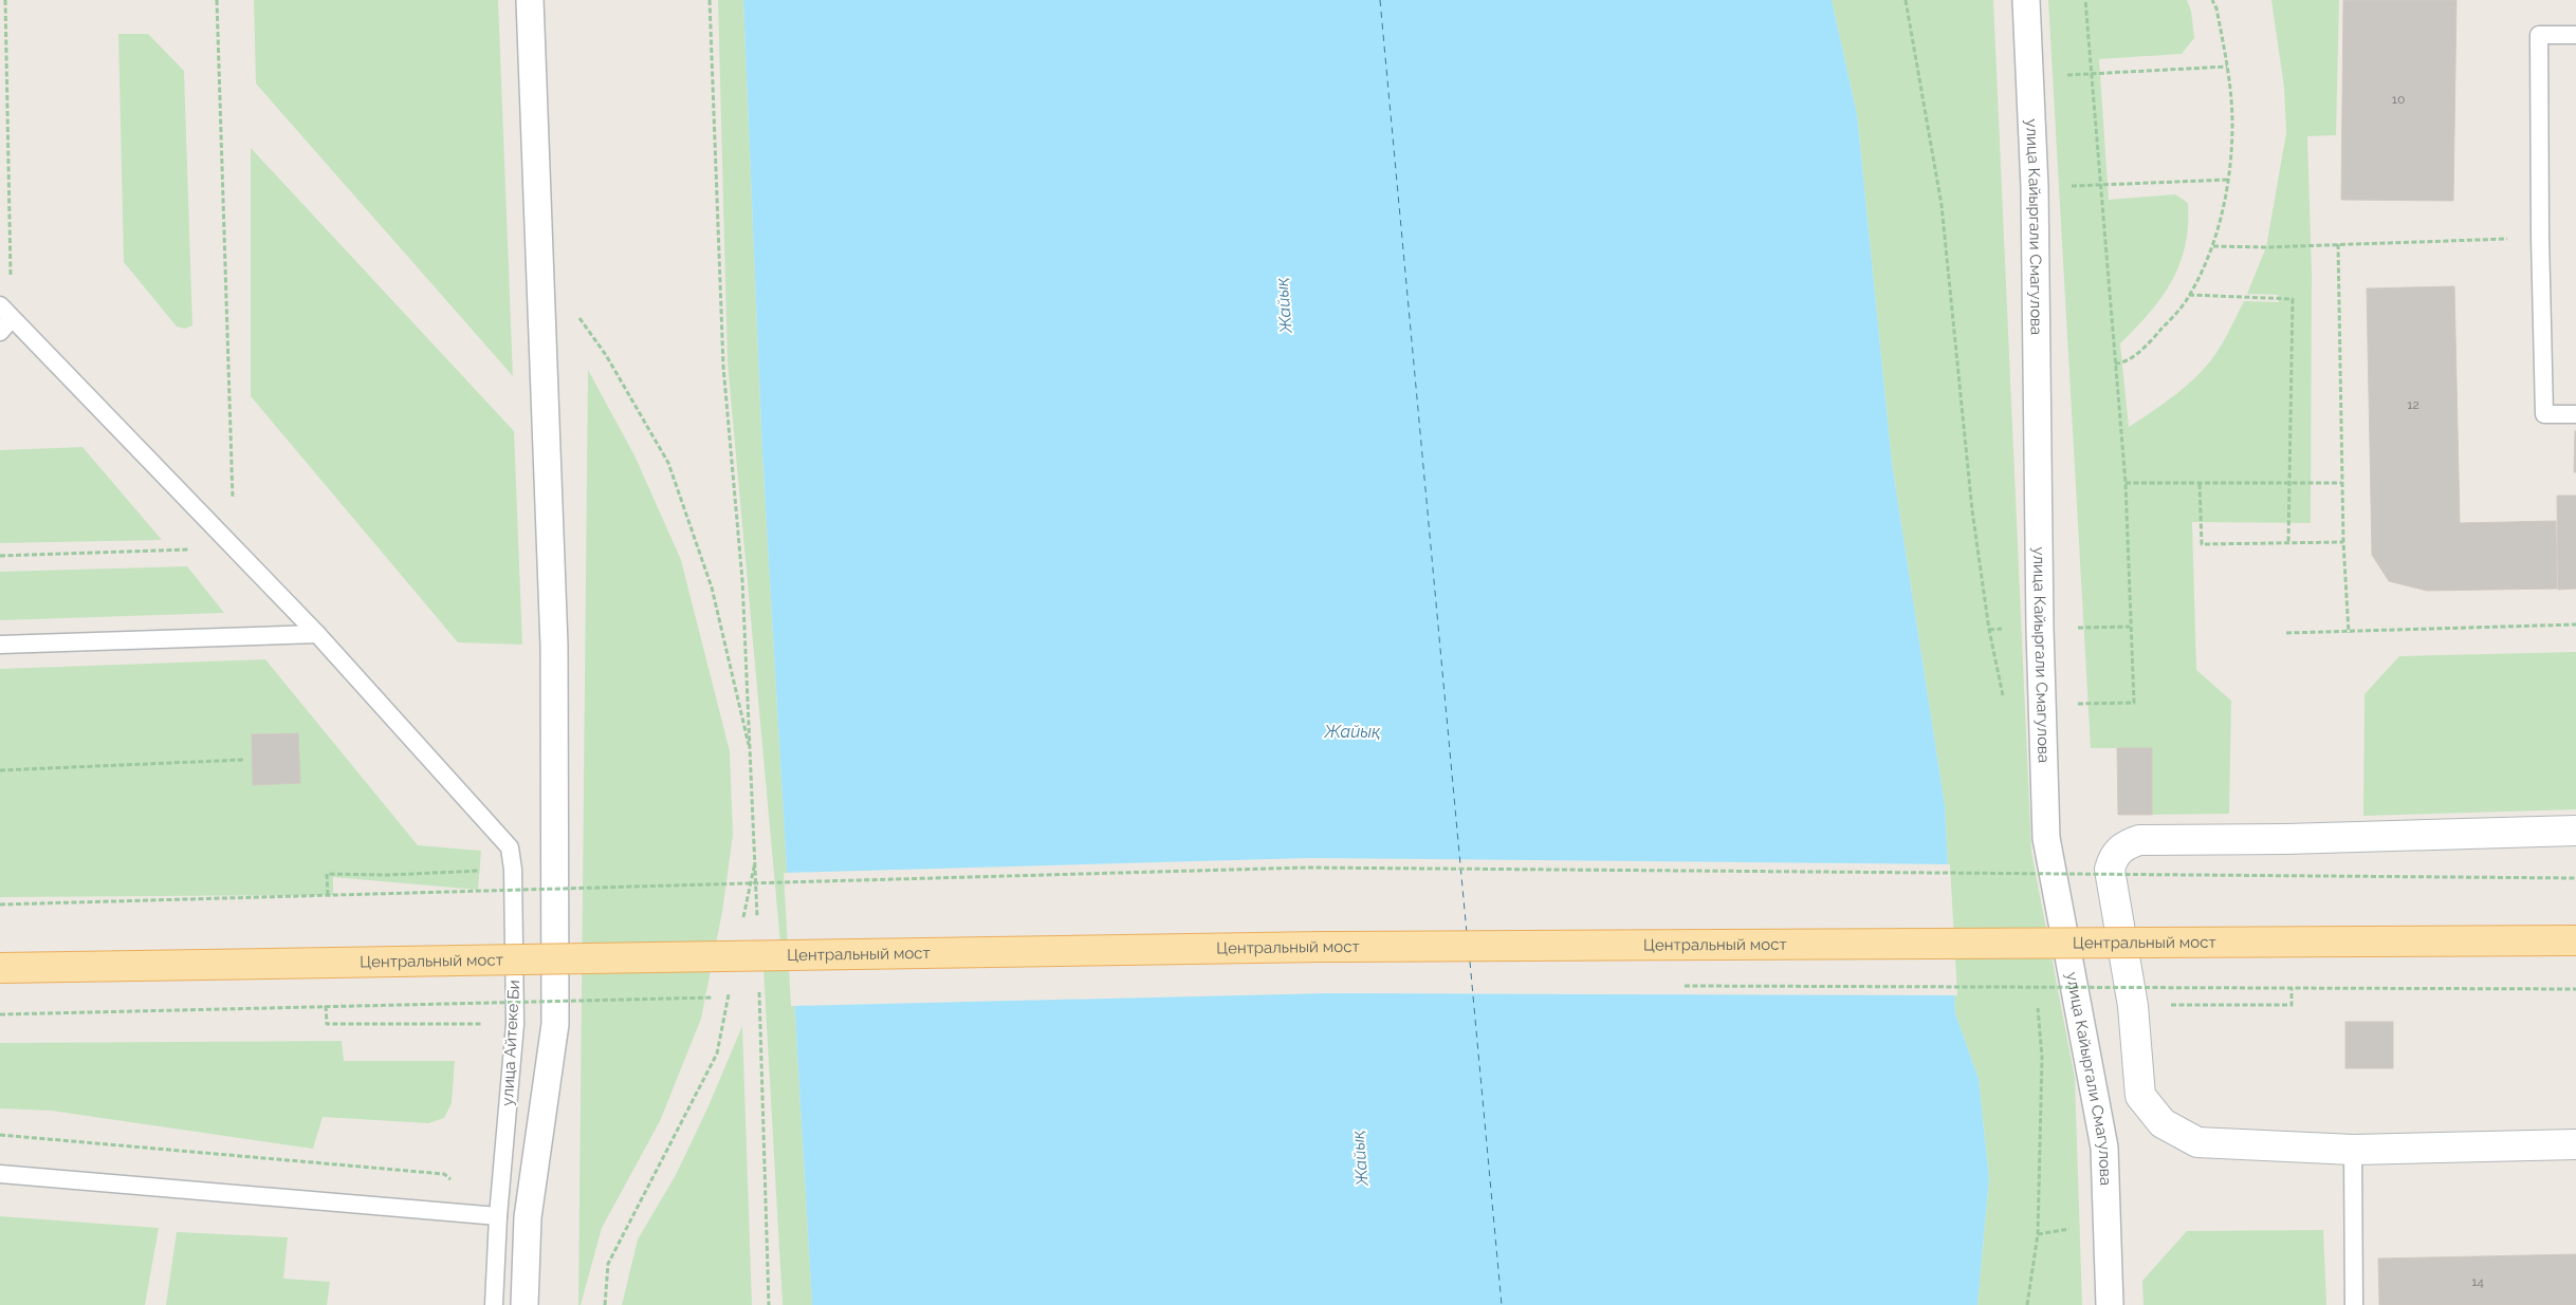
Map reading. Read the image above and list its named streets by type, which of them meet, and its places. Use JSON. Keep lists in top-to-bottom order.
{
  "streets": {
    "main road": ["Центральный мост"],
    "street": ["улица Кайыргали Смагулова"],
    "lane": ["улица Айтеке Би"]
  },
  "water": ["Жайық"],
  "house_numbers": ["10", "12", "14"]
}
